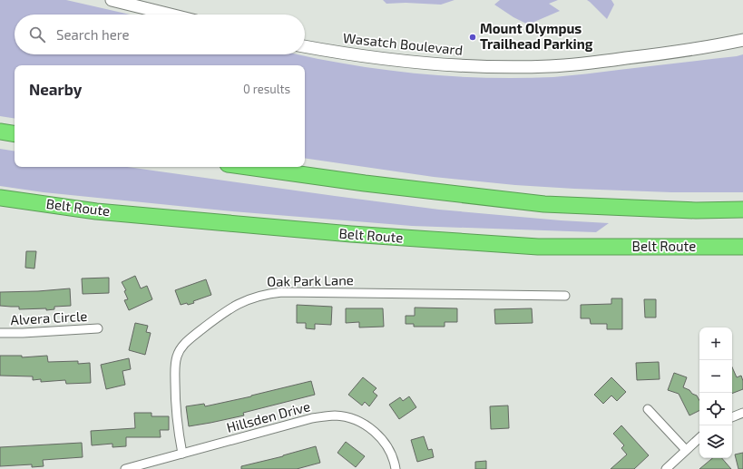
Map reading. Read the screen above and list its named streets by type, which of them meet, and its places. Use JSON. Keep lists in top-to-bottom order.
{
  "streets": {
    "highway": ["Belt Route"],
    "street": [
      "Wasatch Boulevard",
      "Oak Park Lane",
      "Alvera Circle",
      "Hillsden Drive"
    ]
  },
  "crossings": [
    ["Oak Park Lane", "Hillsden Drive"]
  ],
  "places": ["Mount Olympus Trailhead Parking"],
  "page": {
    "search": "Search here",
    "heading": ["Nearby", "0 results"],
    "map_buttons": ["+", "−"]
  }
}
